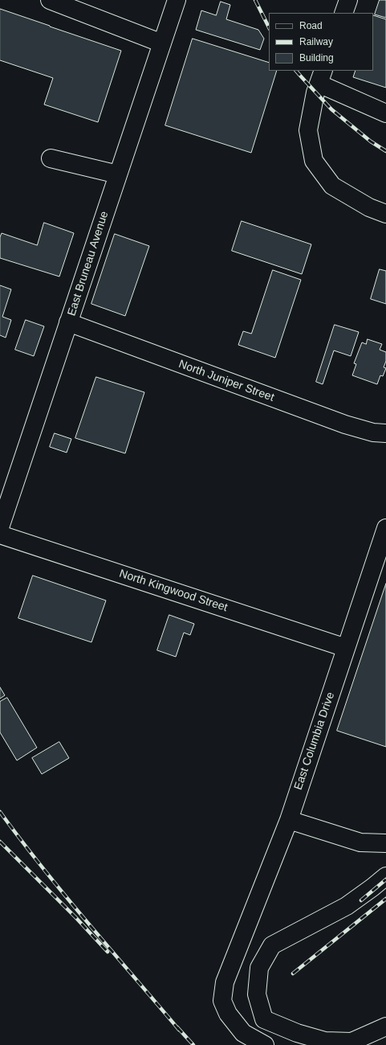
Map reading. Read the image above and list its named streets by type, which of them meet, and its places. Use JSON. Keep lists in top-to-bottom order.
{
  "streets": {
    "street": [
      "East Bruneau Avenue",
      "North Juniper Street",
      "North Kingwood Street",
      "East Columbia Drive"
    ]
  },
  "crossings": [
    ["East Bruneau Avenue", "North Juniper Street"],
    ["North Kingwood Street", "East Columbia Drive"]
  ],
  "legend": ["Road", "Railway", "Building"]
}
